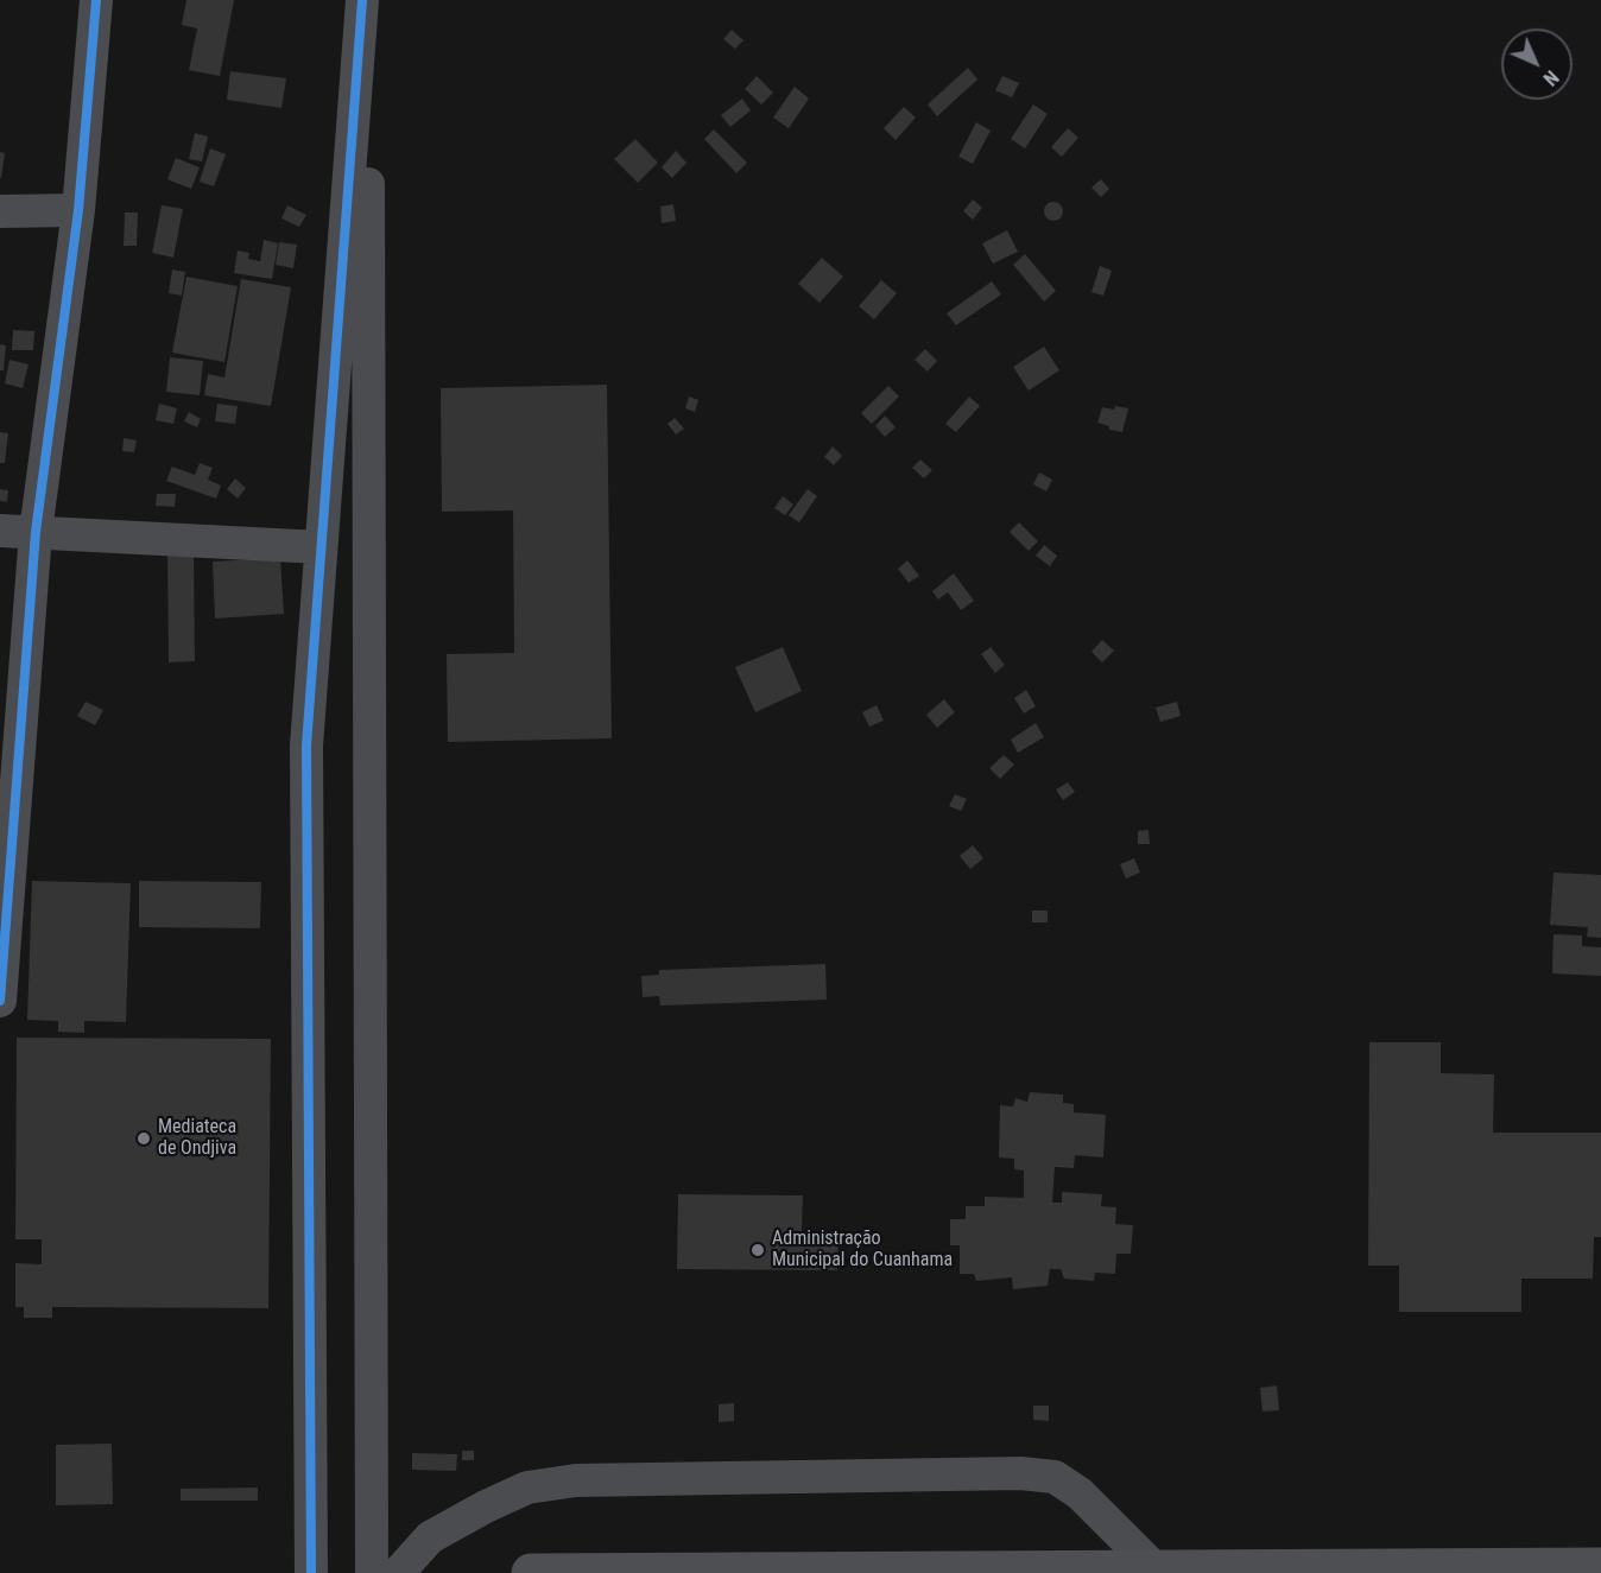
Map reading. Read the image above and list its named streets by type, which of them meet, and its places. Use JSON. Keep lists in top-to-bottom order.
{
  "places": ["Mediateca de Ondjiva", "Administração Municipal do Cuanhama"],
  "north": "bottom right"
}
